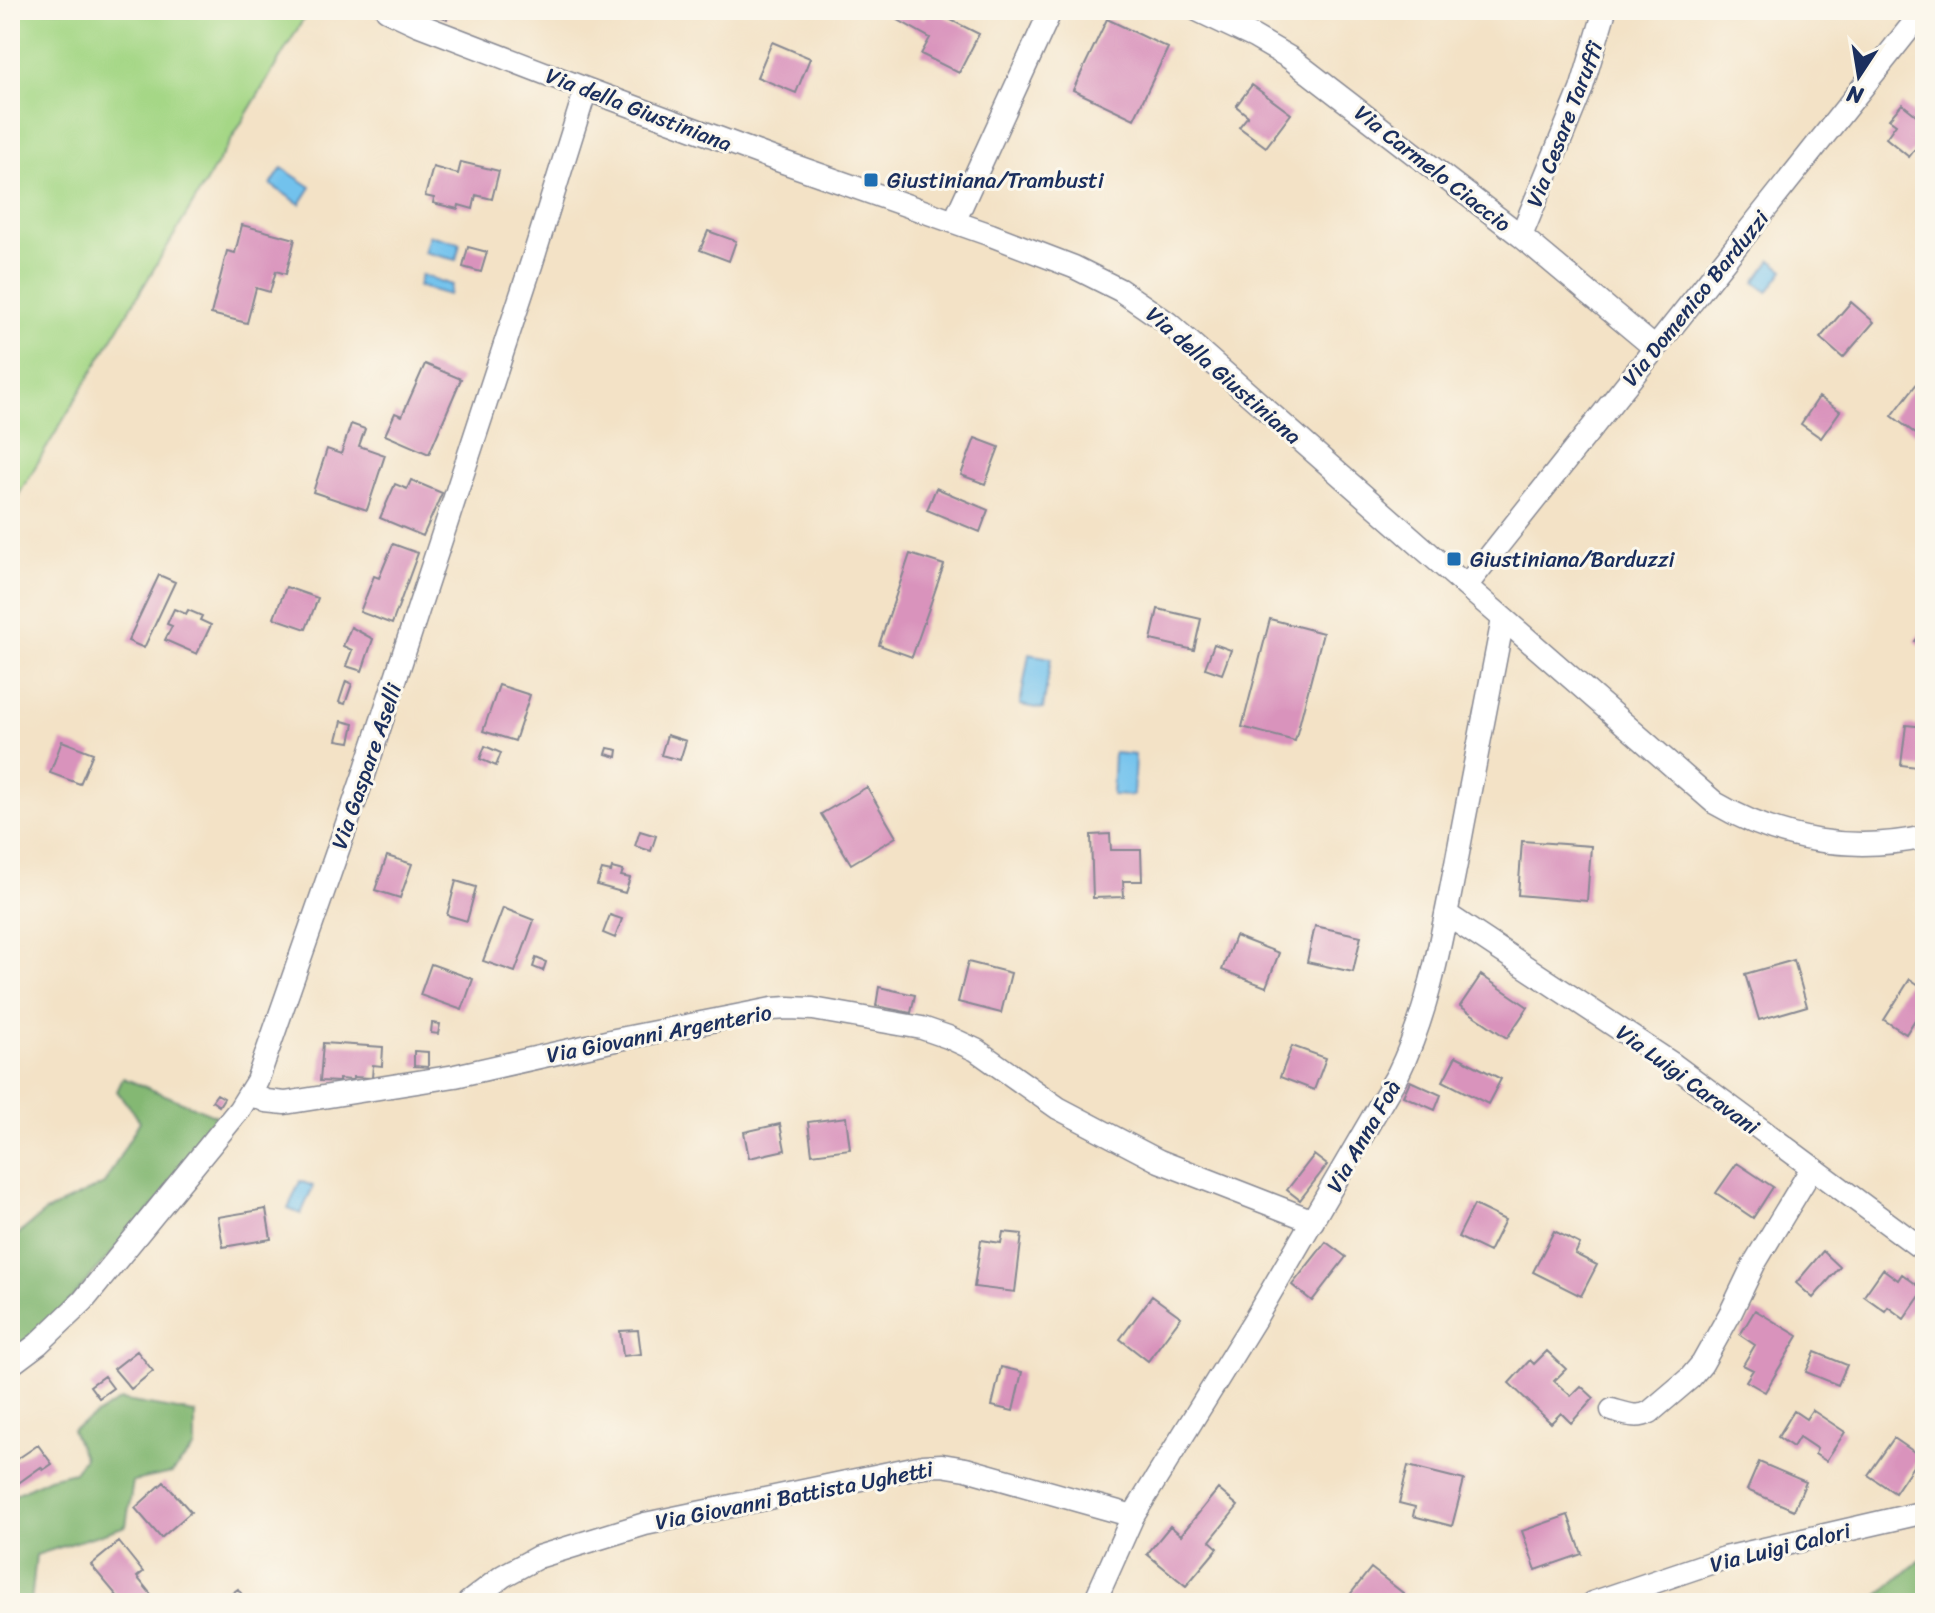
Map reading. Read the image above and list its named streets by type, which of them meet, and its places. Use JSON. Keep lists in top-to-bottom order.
{
  "streets": {
    "street": [
      "Via della Giustiniana",
      "Via Cesare Taruffi",
      "Via Carmelo Ciaccio",
      "Via Domenico Barduzzi",
      "Via Gaspare Aselli",
      "Via Giovanni Argenterio",
      "Via Luigi Caravani",
      "Via Anna Foà",
      "Via Giovanni Battista Ughetti",
      "Via Luigi Calori"
    ]
  },
  "crossings": [
    ["Via della Giustiniana", "Via Domenico Barduzzi"],
    ["Via della Giustiniana", "Via Gaspare Aselli"],
    ["Via della Giustiniana", "Via Anna Foà"],
    ["Via Cesare Taruffi", "Via Carmelo Ciaccio"],
    ["Via Carmelo Ciaccio", "Via Domenico Barduzzi"],
    ["Via Gaspare Aselli", "Via Giovanni Argenterio"],
    ["Via Giovanni Argenterio", "Via Anna Foà"],
    ["Via Luigi Caravani", "Via Anna Foà"],
    ["Via Anna Foà", "Via Giovanni Battista Ughetti"]
  ],
  "places": {
    "transit": ["Giustiniana/Trambusti", "Giustiniana/Barduzzi"]
  },
  "north": "bottom"
}
